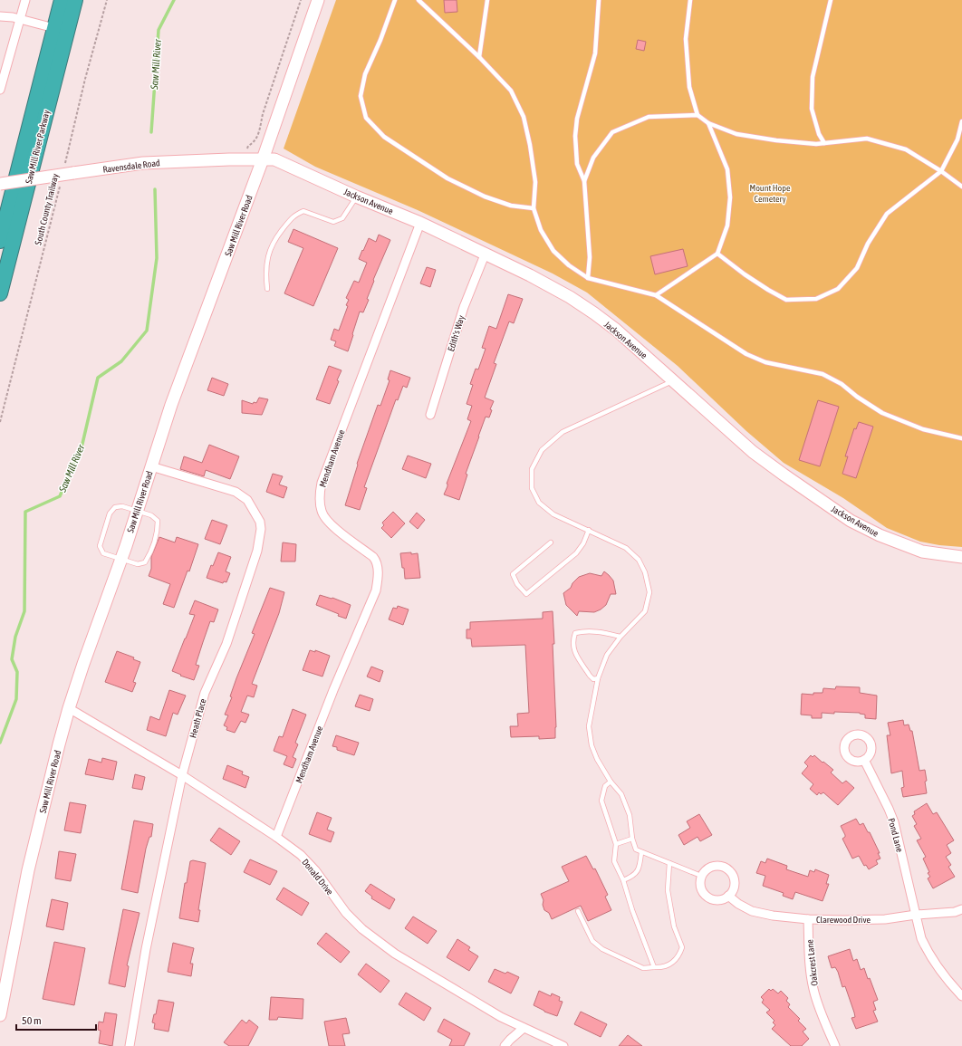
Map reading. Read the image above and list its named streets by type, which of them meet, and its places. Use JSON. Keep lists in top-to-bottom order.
{
  "streets": {
    "highway": ["Saw Mill River Parkway"],
    "main road": ["Ravensdale Road", "Jackson Avenue", "Saw Mill River Road"],
    "street": [
      "Edith's Way",
      "Mendham Avenue",
      "Heath Place",
      "Pond Lane",
      "Donald Drive",
      "Clarewood Drive",
      "Oakcrest Lane"
    ],
    "path": ["South County Trailway"]
  },
  "crossings": [
    ["Ravensdale Road", "Jackson Avenue"],
    ["Ravensdale Road", "South County Trailway"],
    ["Ravensdale Road", "Saw Mill River Road"],
    ["Jackson Avenue", "Saw Mill River Road"],
    ["Jackson Avenue", "Edith's Way"],
    ["Jackson Avenue", "Mendham Avenue"],
    ["Saw Mill River Road", "Heath Place"],
    ["Saw Mill River Road", "Donald Drive"],
    ["Mendham Avenue", "Donald Drive"],
    ["Heath Place", "Donald Drive"],
    ["Pond Lane", "Clarewood Drive"],
    ["Clarewood Drive", "Oakcrest Lane"]
  ],
  "water": ["Saw Mill River"],
  "parks": ["Mount Hope Cemetery"],
  "scale_bar": "50 m"
}
